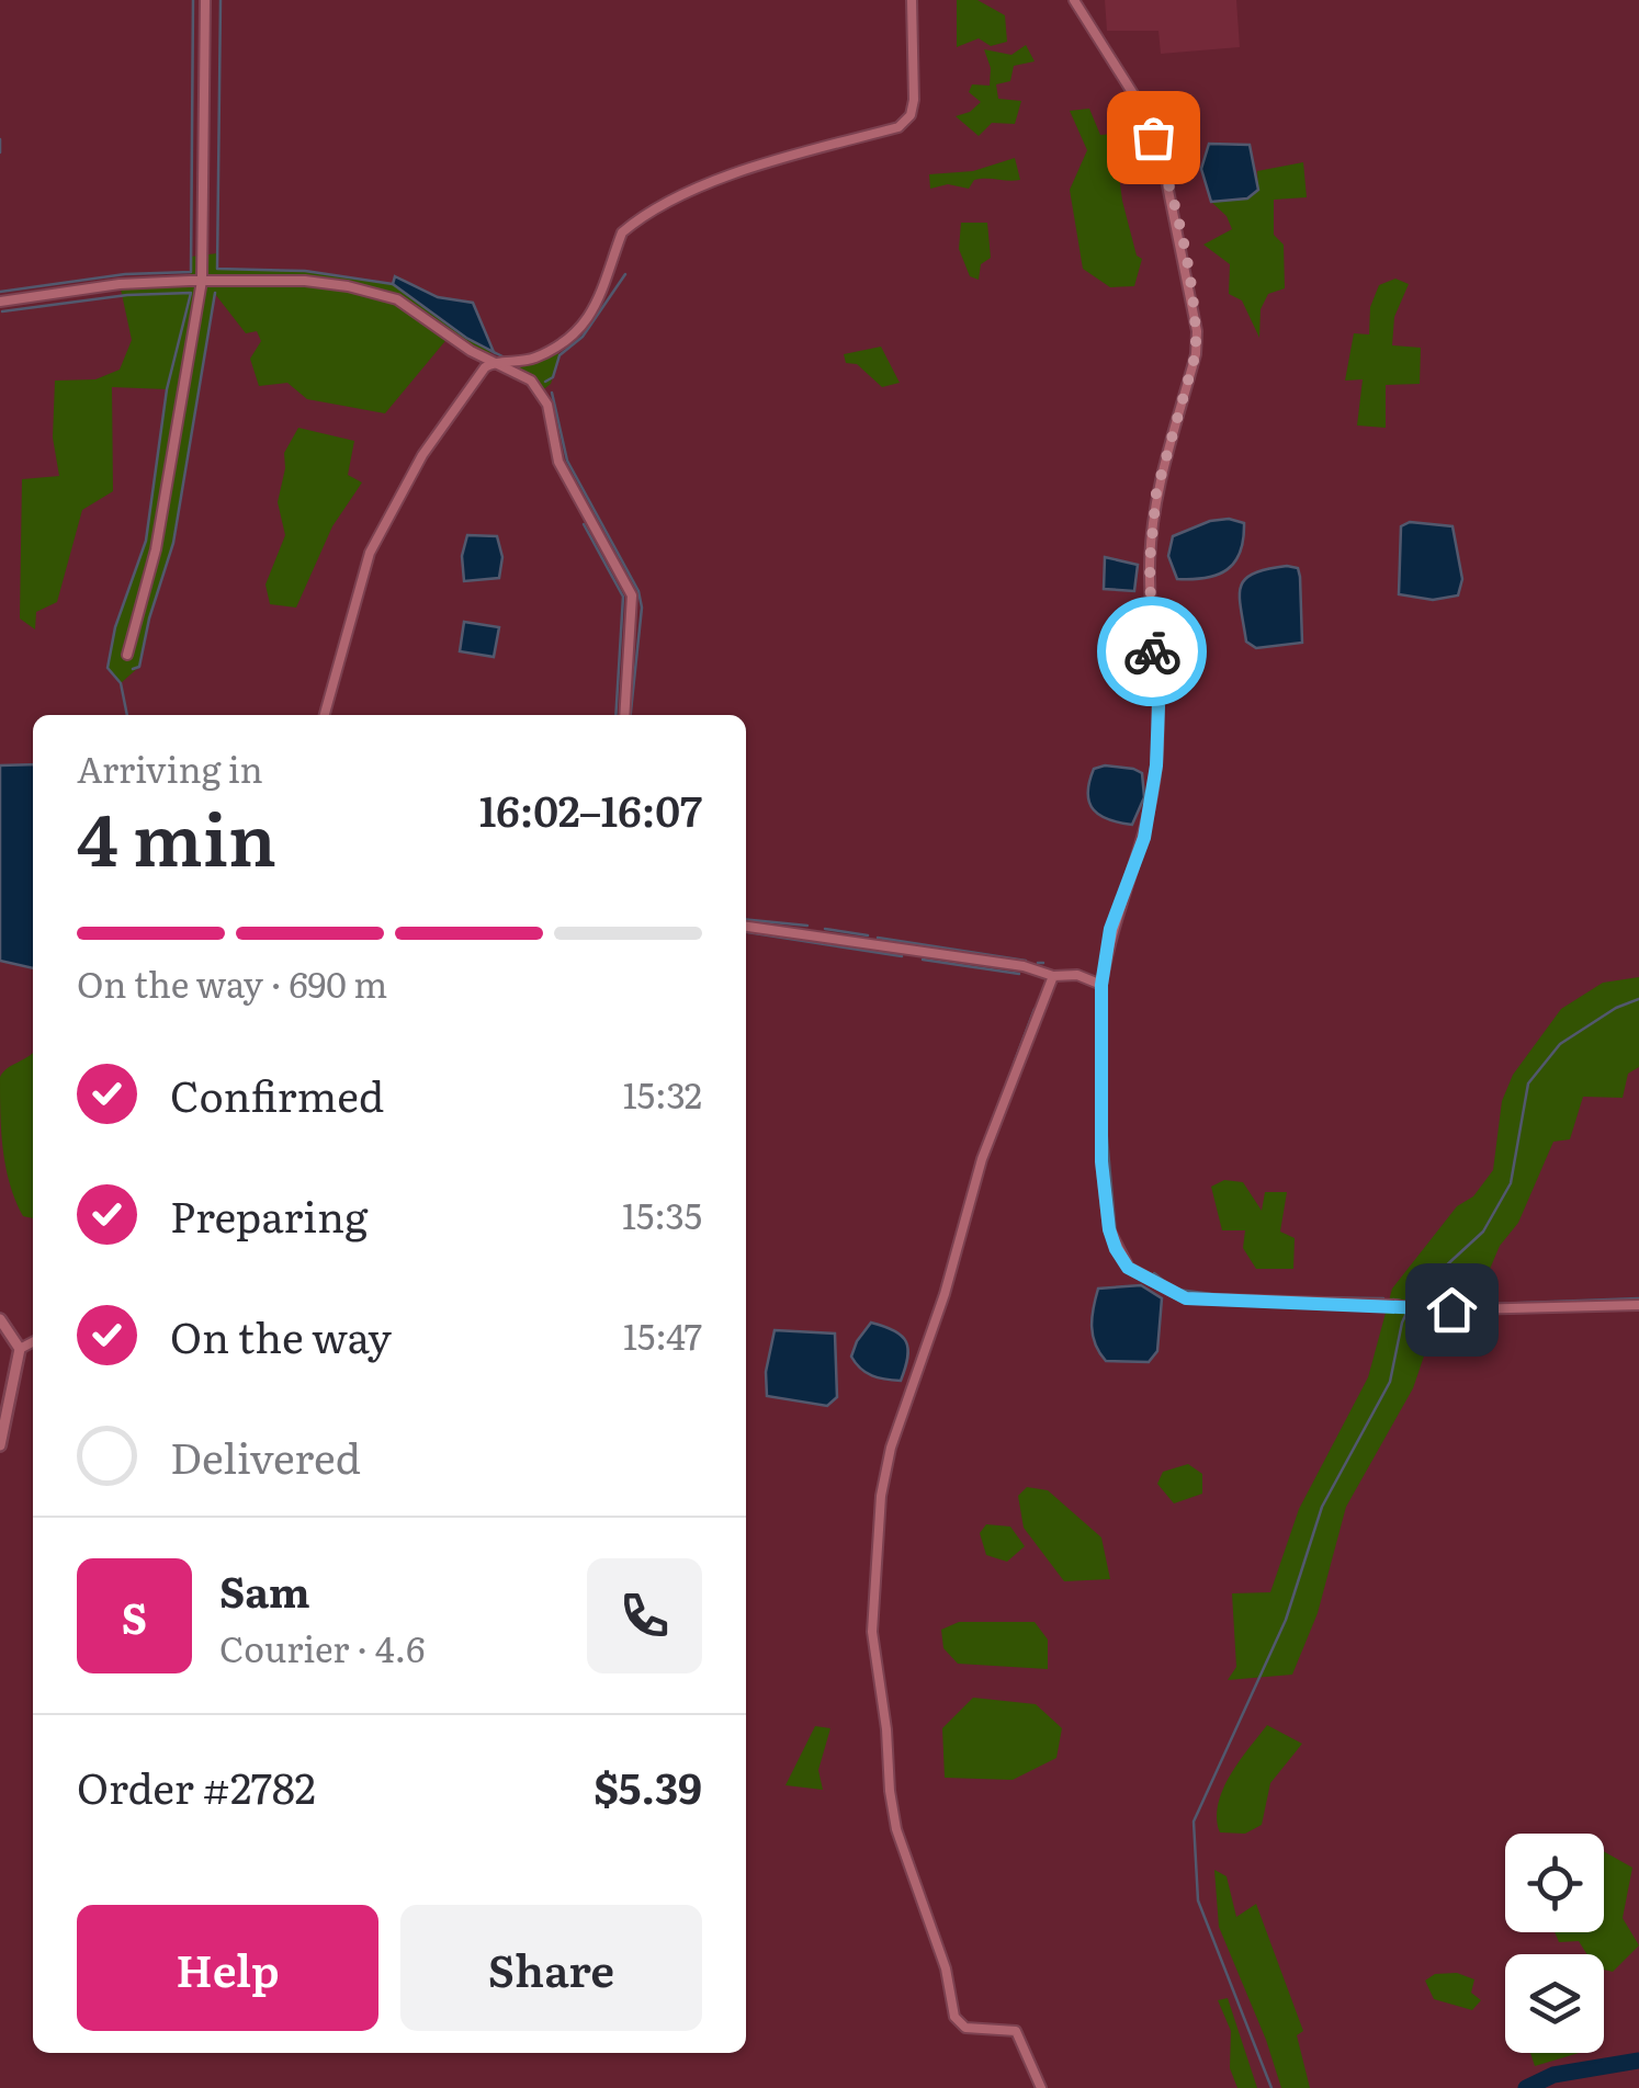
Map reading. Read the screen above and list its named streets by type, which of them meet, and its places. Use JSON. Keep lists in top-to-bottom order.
{
  "page": {
    "heading": ["4 min", "Arriving in", "16:02–16:07"],
    "panel": [
      "Sam",
      "Courier · 4.6",
      "Order #2782",
      "$5.39"
    ],
    "bar": "On the way · 690 m",
    "list": [
      ["Confirmed", "15:32"],
      ["Preparing", "15:35"],
      ["On the way", "15:47"],
      "Delivered"
    ],
    "round": "S",
    "buttons": ["Help", "Share"]
  }
}
